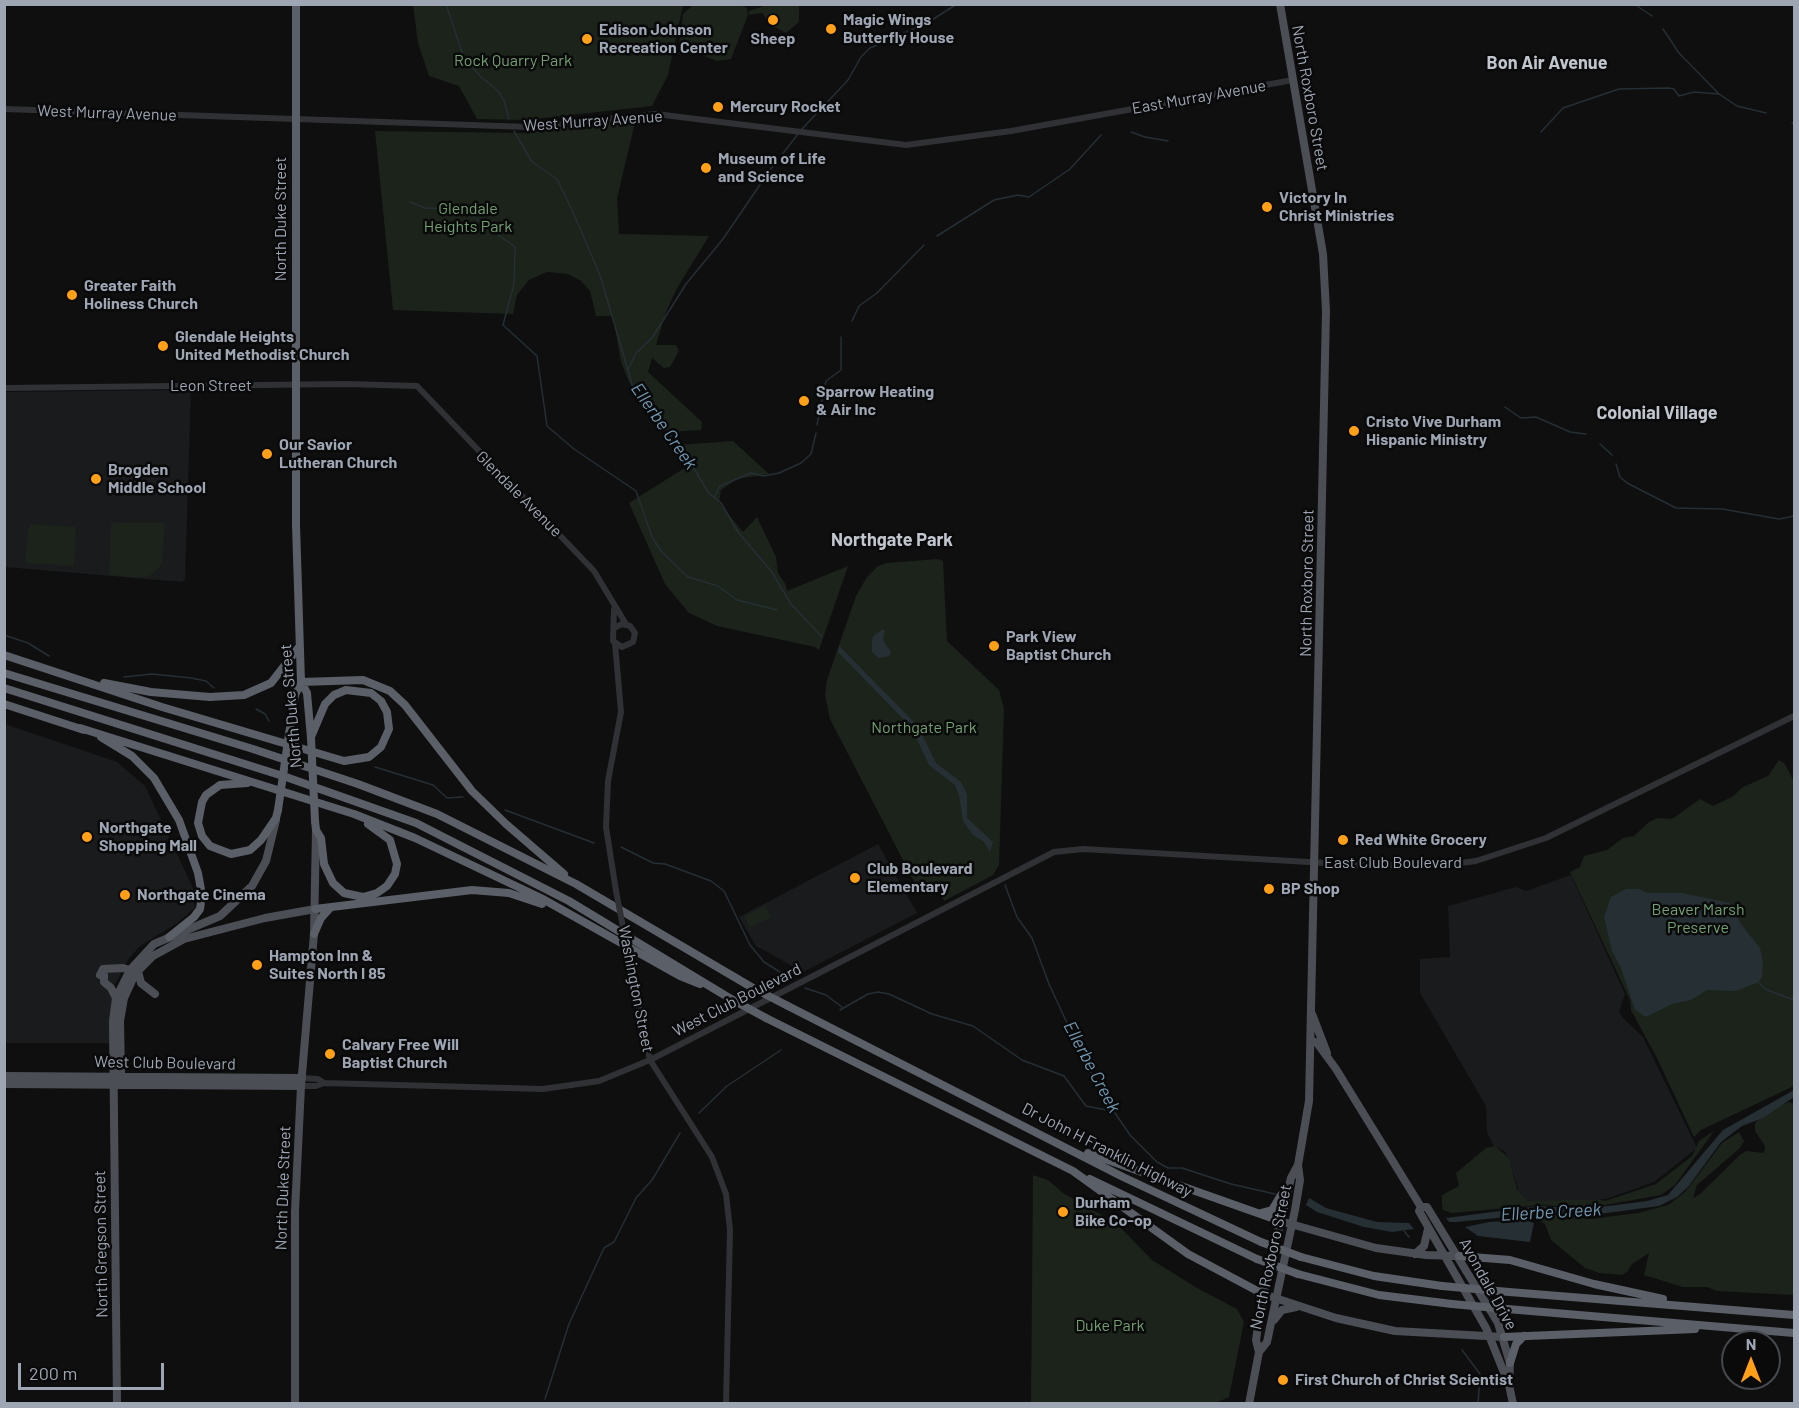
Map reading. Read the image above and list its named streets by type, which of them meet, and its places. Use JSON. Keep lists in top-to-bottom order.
{
  "streets": {
    "highway": ["North Duke Street", "Dr John H Franklin Highway", "North Gregson Street"],
    "main road": ["North Roxboro Street", "West Club Boulevard", "Avondale Drive"],
    "street": [
      "East Murray Avenue",
      "West Murray Avenue",
      "Leon Street",
      "Glendale Avenue",
      "East Club Boulevard",
      "Washington Street"
    ]
  },
  "crossings": [
    ["East Murray Avenue", "North Roxboro Street"],
    ["East Murray Avenue", "West Murray Avenue"],
    ["North Roxboro Street", "East Club Boulevard"],
    ["North Roxboro Street", "Avondale Drive"],
    ["West Murray Avenue", "North Duke Street"],
    ["North Duke Street", "Leon Street"],
    ["North Duke Street", "West Club Boulevard"],
    ["North Duke Street", "North Gregson Street"],
    ["Leon Street", "Glendale Avenue"],
    ["Glendale Avenue", "Washington Street"],
    ["East Club Boulevard", "West Club Boulevard"],
    ["Washington Street", "West Club Boulevard"],
    ["West Club Boulevard", "North Gregson Street"]
  ],
  "districts": ["Bon Air Avenue", "Colonial Village", "Northgate Park"],
  "water": ["Ellerbe Creek"],
  "parks": [
    "Rock Quarry Park",
    "Glendale Heights Park",
    "Northgate Park",
    "Beaver Marsh Preserve",
    "Duke Park"
  ],
  "places": [
    "Sheep",
    "Magic Wings Butterfly House",
    "Edison Johnson Recreation Center",
    "Mercury Rocket",
    "Museum of Life and Science",
    "Victory In Christ Ministries",
    "Greater Faith Holiness Church",
    "Glendale Heights United Methodist Church",
    "Sparrow Heating & Air Inc",
    "Cristo Vive Durham Hispanic Ministry",
    "Our Savior Lutheran Church",
    "Brogden Middle School",
    "Park View Baptist Church",
    "Northgate Shopping Mall",
    "Red White Grocery",
    "Club Boulevard Elementary",
    "BP Shop",
    "Northgate Cinema",
    "Hampton Inn & Suites North I 85",
    "Calvary Free Will Baptist Church",
    "Durham Bike Co-op",
    "First Church of Christ Scientist"
  ],
  "scale_bar": "200 m",
  "north": "top"
}
